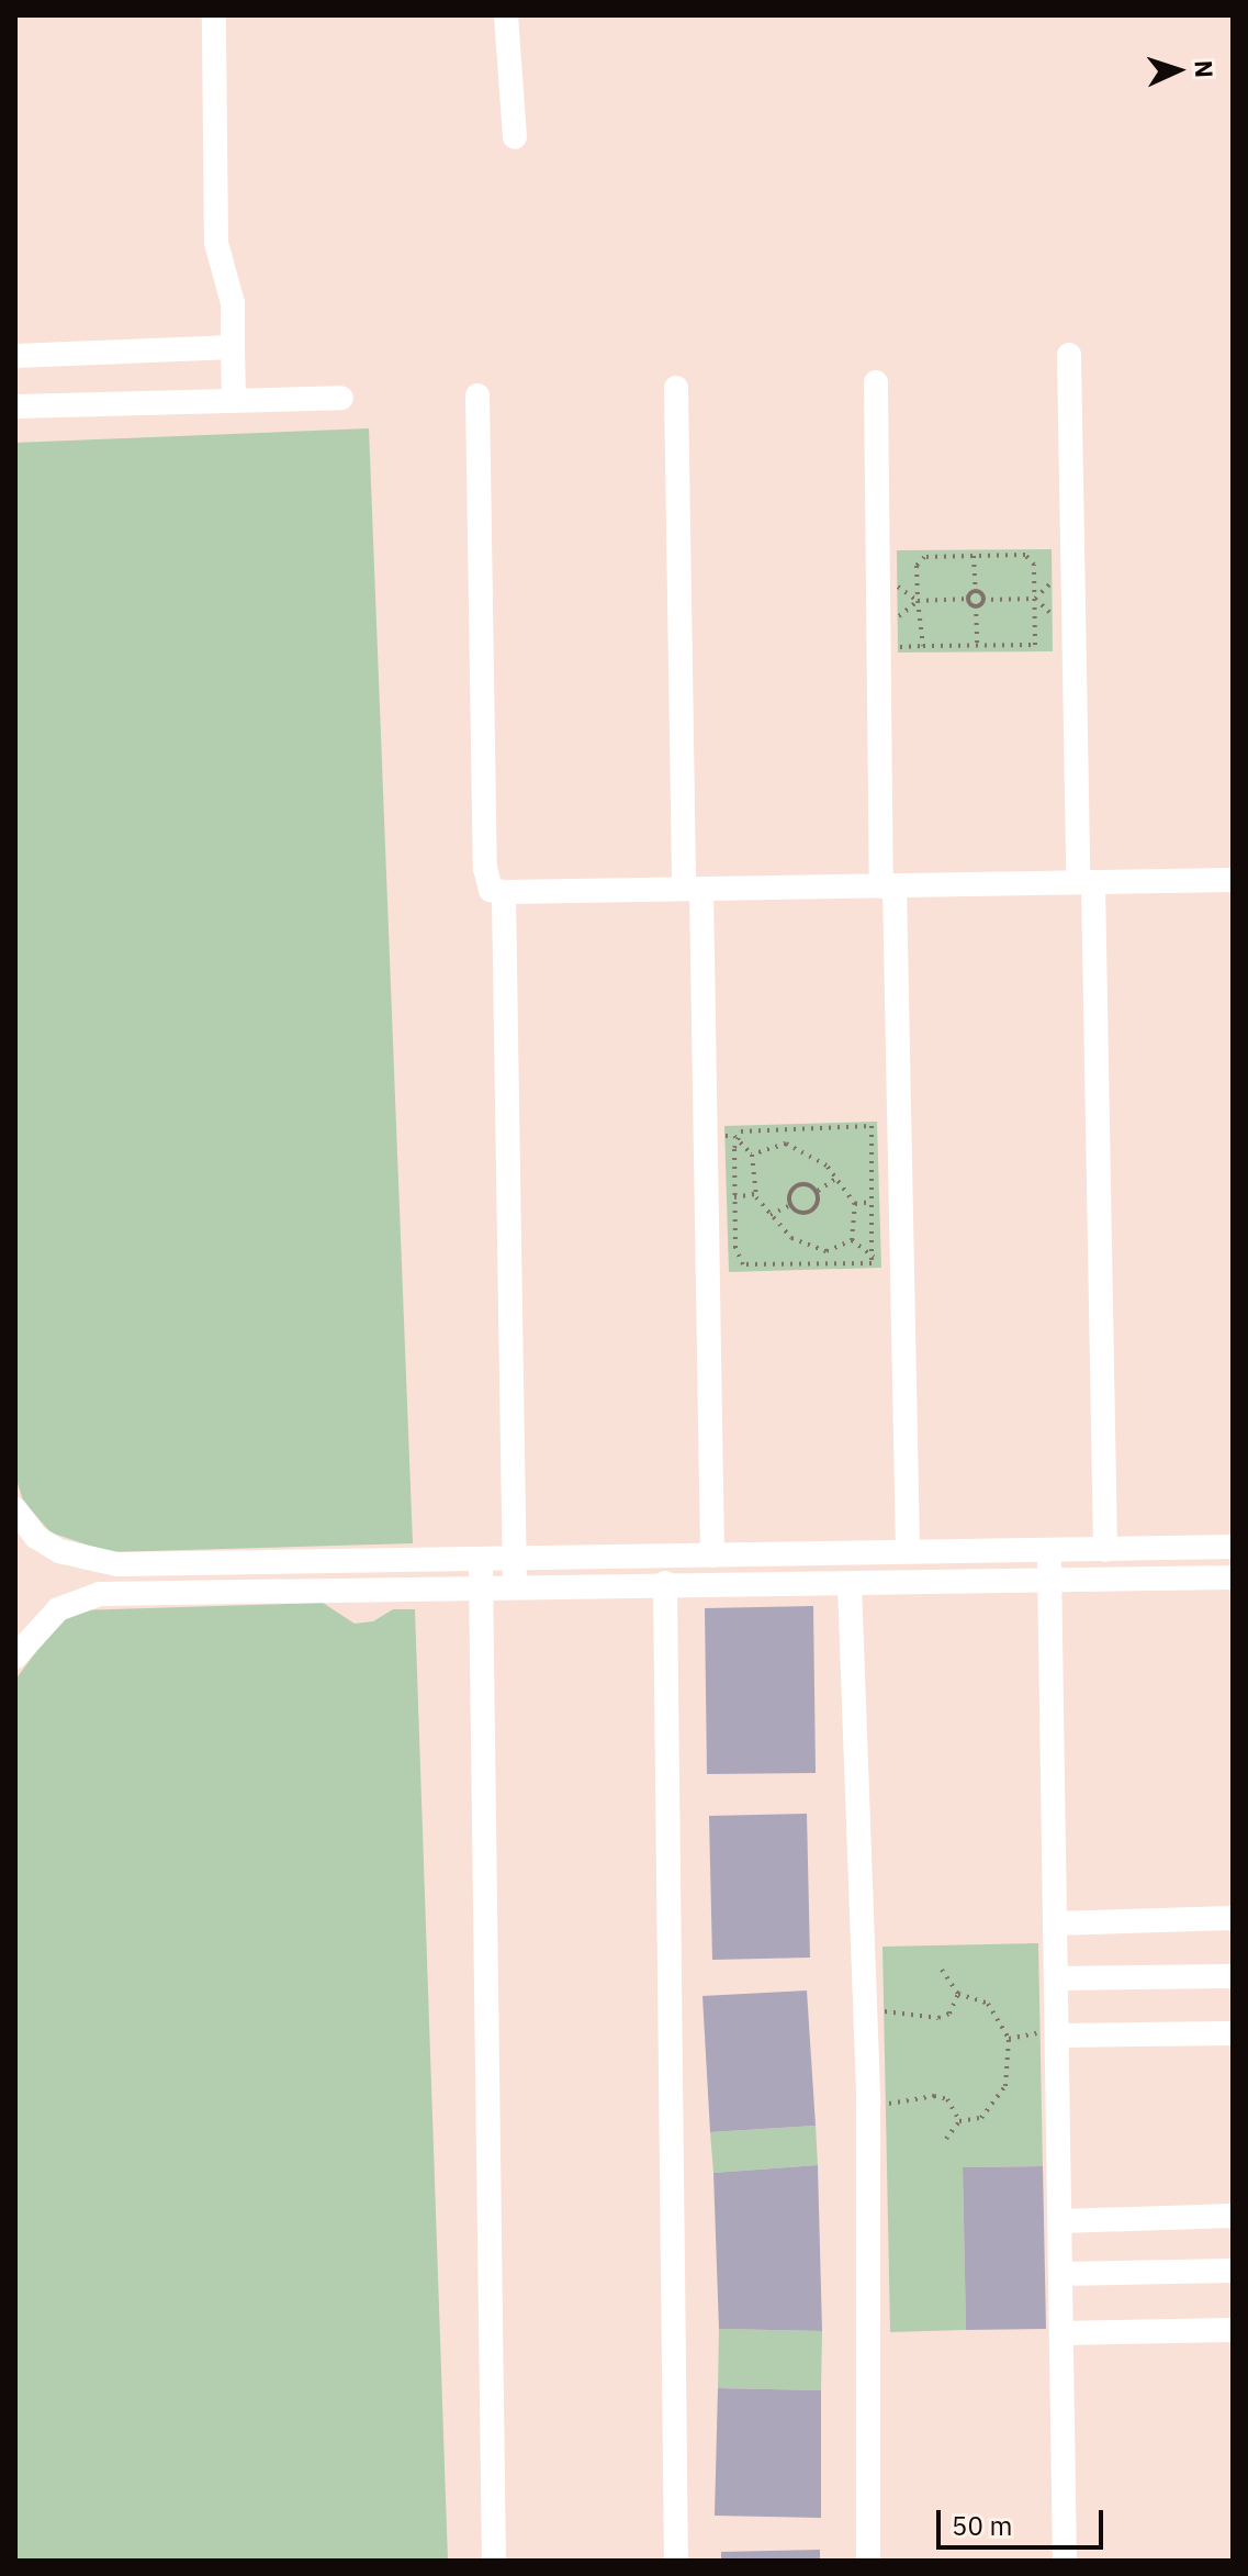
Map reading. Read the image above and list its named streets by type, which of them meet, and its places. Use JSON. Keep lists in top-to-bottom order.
{
  "scale_bar": "50 m",
  "north": "right"
}
